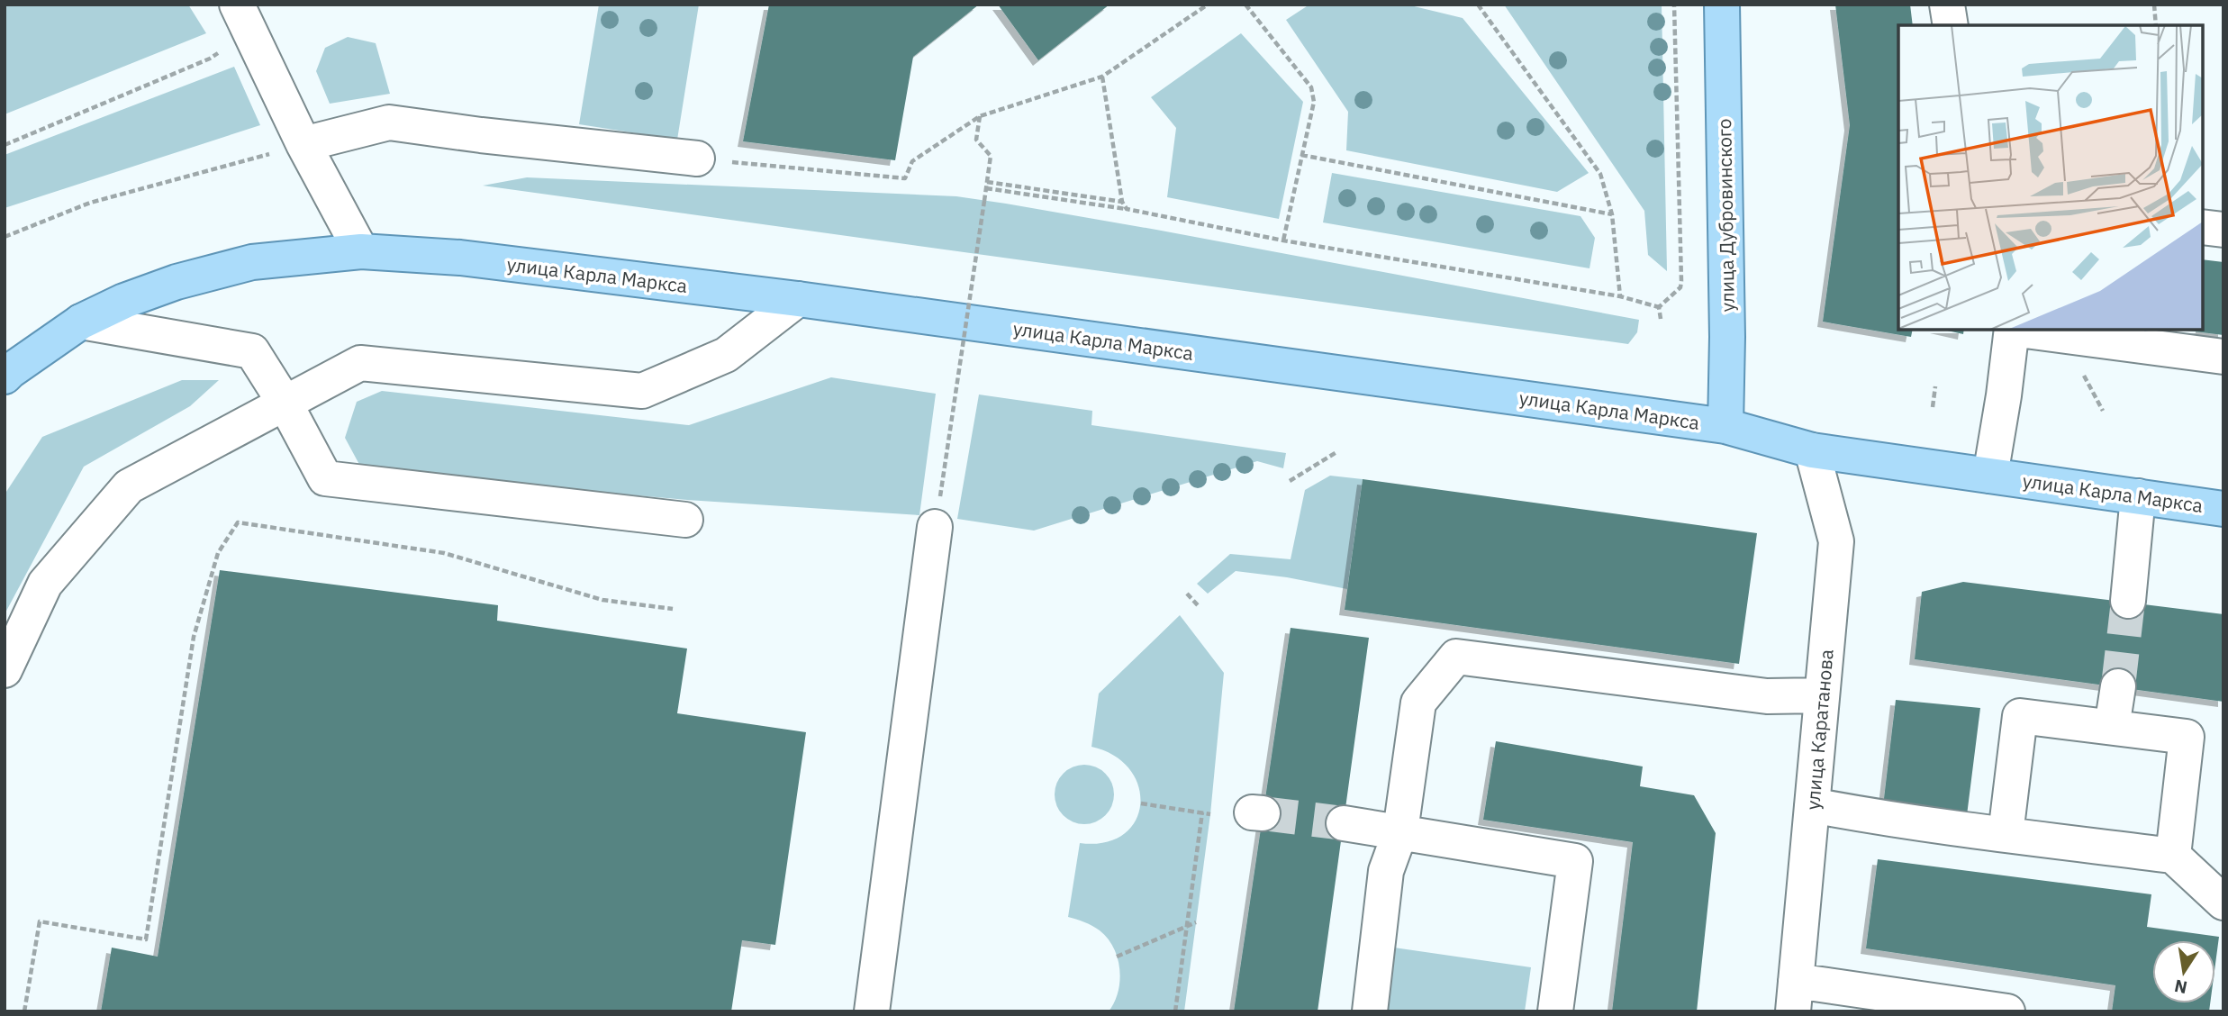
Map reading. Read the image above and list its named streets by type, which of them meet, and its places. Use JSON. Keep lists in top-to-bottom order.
{
  "streets": {
    "main road": ["улица Дубровинского", "улица Карла Маркса"],
    "street": ["улица Каратанова"]
  },
  "crossings": [
    ["улица Дубровинского", "улица Карла Маркса"],
    ["улица Карла Маркса", "улица Каратанова"]
  ],
  "north": "bottom"
}
